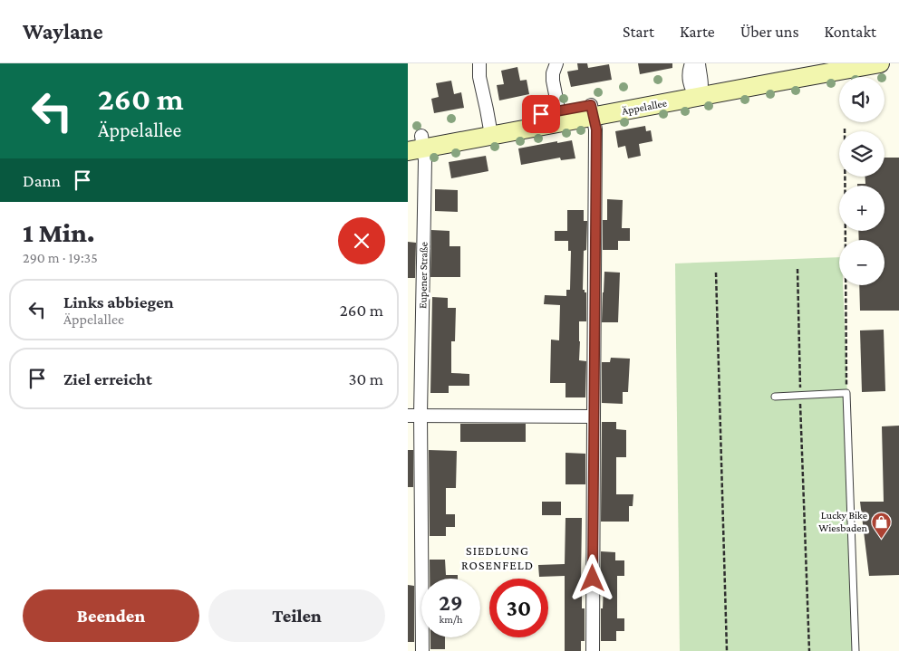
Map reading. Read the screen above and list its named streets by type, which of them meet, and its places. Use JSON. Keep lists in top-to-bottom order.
{
  "streets": {
    "main road": ["Äppelallee"],
    "street": ["Eupener Straße"]
  },
  "crossings": [
    ["Äppelallee", "Eupener Straße"]
  ],
  "districts": ["SIEDLUNG ROSENFELD"],
  "places": {
    "shop": ["Lucky Bike Wiesbaden"]
  },
  "page": {
    "header": "Waylane",
    "nav": [
      "Start",
      "Karte",
      "Über uns",
      "Kontakt"
    ],
    "turn": ["260 m", "Äppelallee"],
    "map_buttons": ["+", "−"],
    "then": "Dann",
    "heading": ["1 Min.", "290 m · 19:35"],
    "list": [
      {
        "name": "Links abbiegen",
        "note": "Äppelallee",
        "value": "260 m"
      },
      {
        "name": "Ziel erreicht",
        "value": "30 m"
      }
    ],
    "speed": "29 km/h",
    "limit": "30",
    "buttons": ["Beenden", "Teilen"]
  }
}
